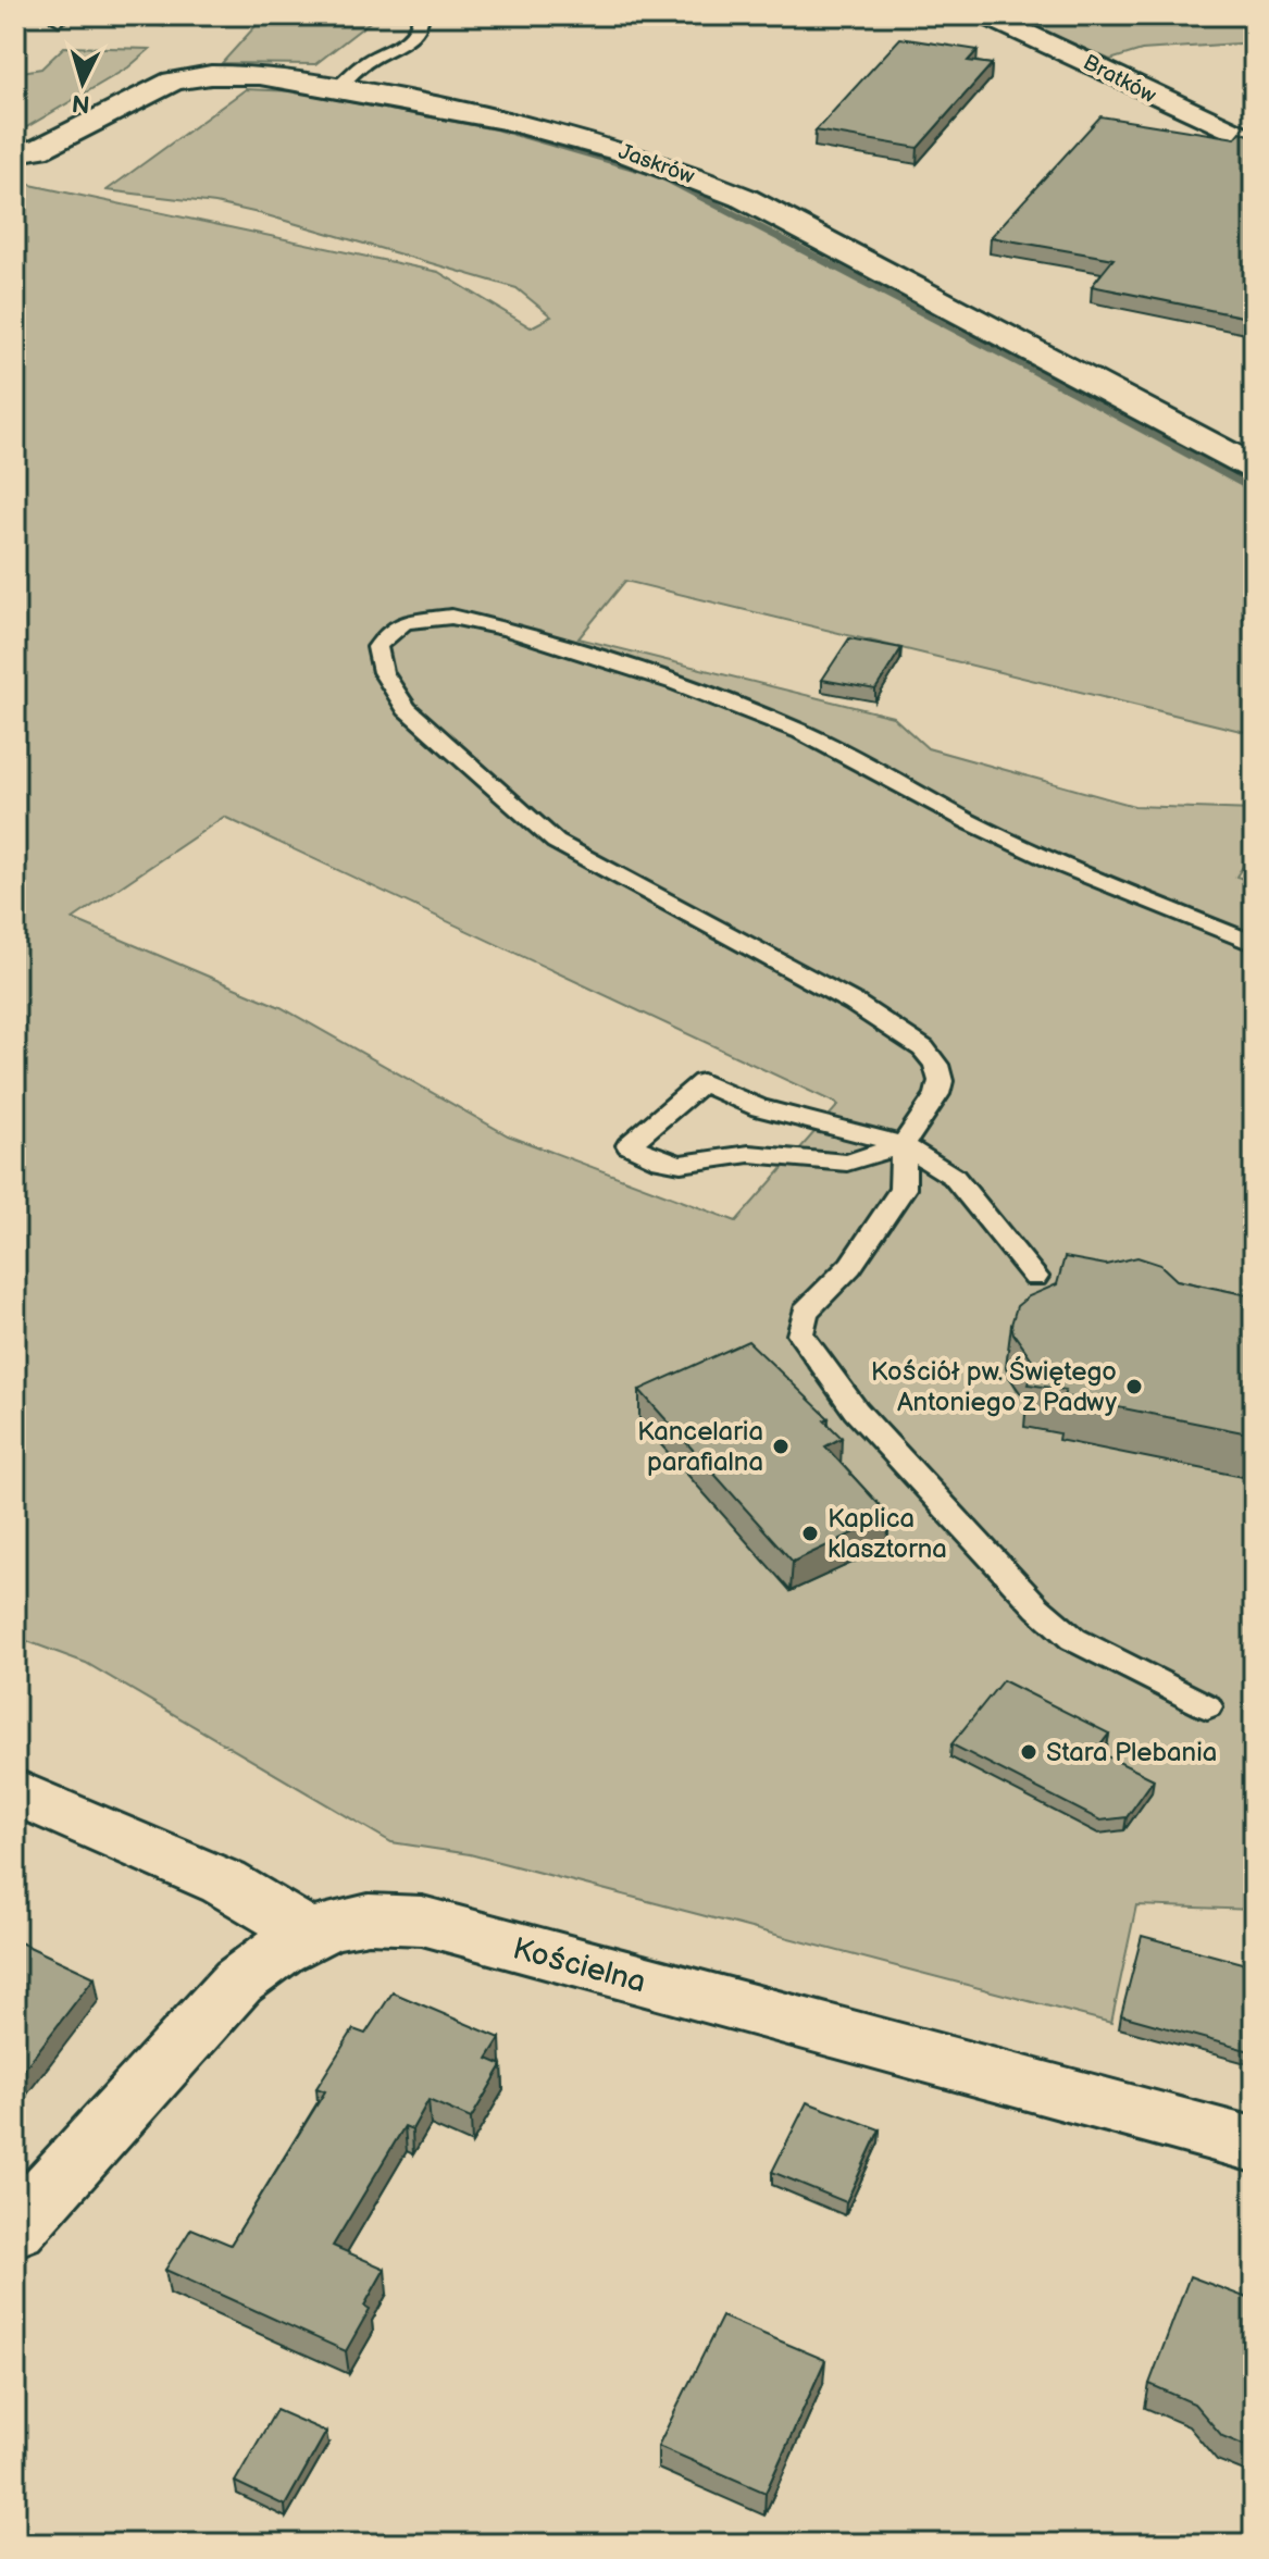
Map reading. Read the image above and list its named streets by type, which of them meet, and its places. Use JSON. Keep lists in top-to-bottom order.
{
  "streets": {
    "street": ["Bratków", "Jaskrów", "Kościelna"]
  },
  "places": [
    "Kościół pw. Świętego Antoniego z Padwy",
    "Kancelaria parafialna",
    "Kaplica klasztorna",
    "Stara Plebania"
  ],
  "north": "bottom"
}
